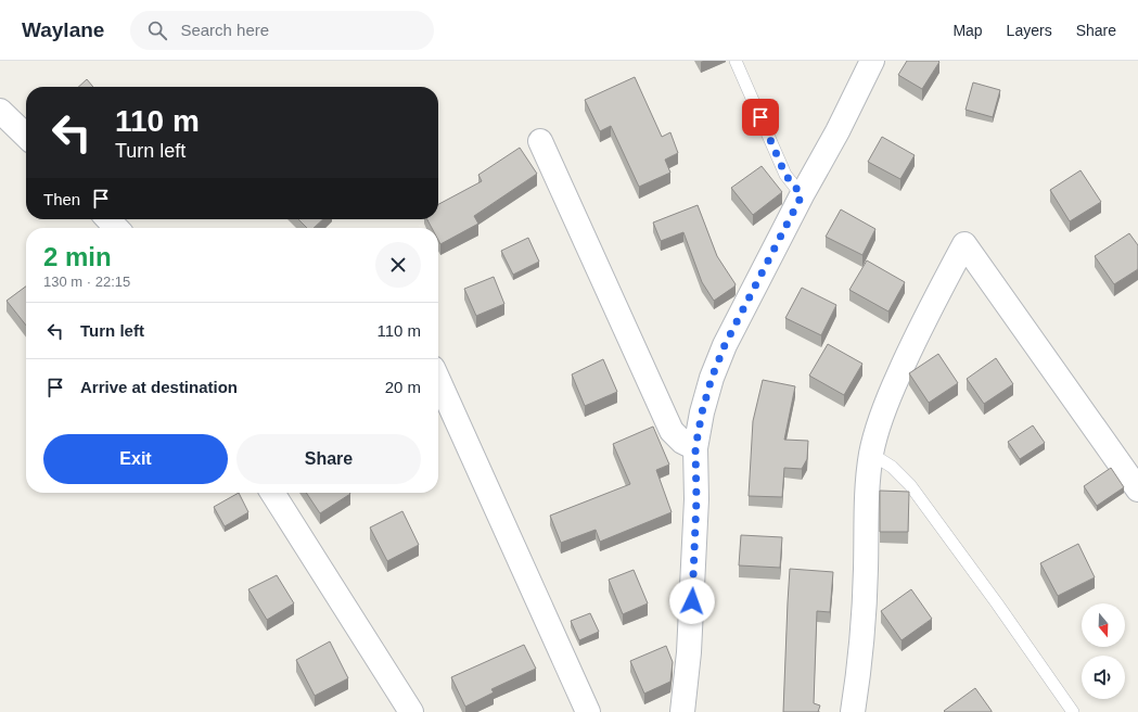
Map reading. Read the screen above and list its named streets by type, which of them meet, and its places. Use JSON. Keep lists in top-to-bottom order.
{
  "north": "bottom",
  "page": {
    "header": "Waylane",
    "search": "Search here",
    "nav": ["Map", "Layers", "Share"],
    "turn": ["110 m", "Turn left"],
    "then": "Then",
    "heading": ["2 min", "130 m · 22:15"],
    "list": [
      {
        "name": "Turn left",
        "value": "110 m"
      },
      {
        "name": "Arrive at destination",
        "value": "20 m"
      }
    ],
    "buttons": ["Exit", "Share"]
  }
}
